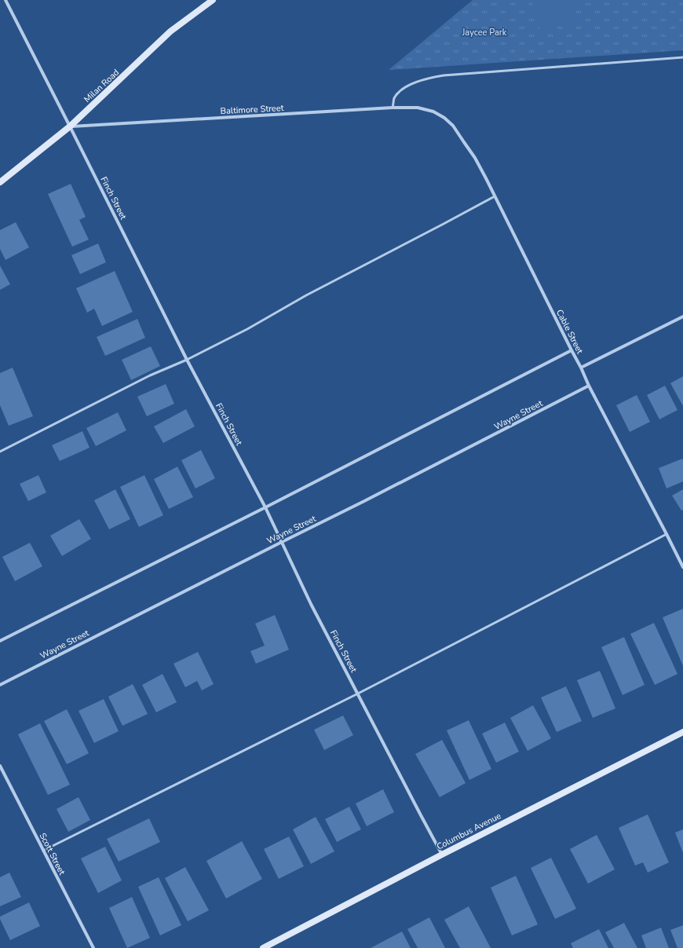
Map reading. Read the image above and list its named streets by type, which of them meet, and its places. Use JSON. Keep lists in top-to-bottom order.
{
  "streets": {
    "main road": ["Milan Road", "Columbus Avenue"],
    "street": [
      "Baltimore Street",
      "Finch Street",
      "Cable Street",
      "Wayne Street",
      "Scott Street"
    ]
  },
  "crossings": [
    ["Milan Road", "Baltimore Street"],
    ["Milan Road", "Finch Street"],
    ["Baltimore Street", "Finch Street"],
    ["Baltimore Street", "Cable Street"],
    ["Finch Street", "Wayne Street"],
    ["Finch Street", "Columbus Avenue"],
    ["Cable Street", "Wayne Street"]
  ],
  "parks": ["Jaycee Park"]
}
